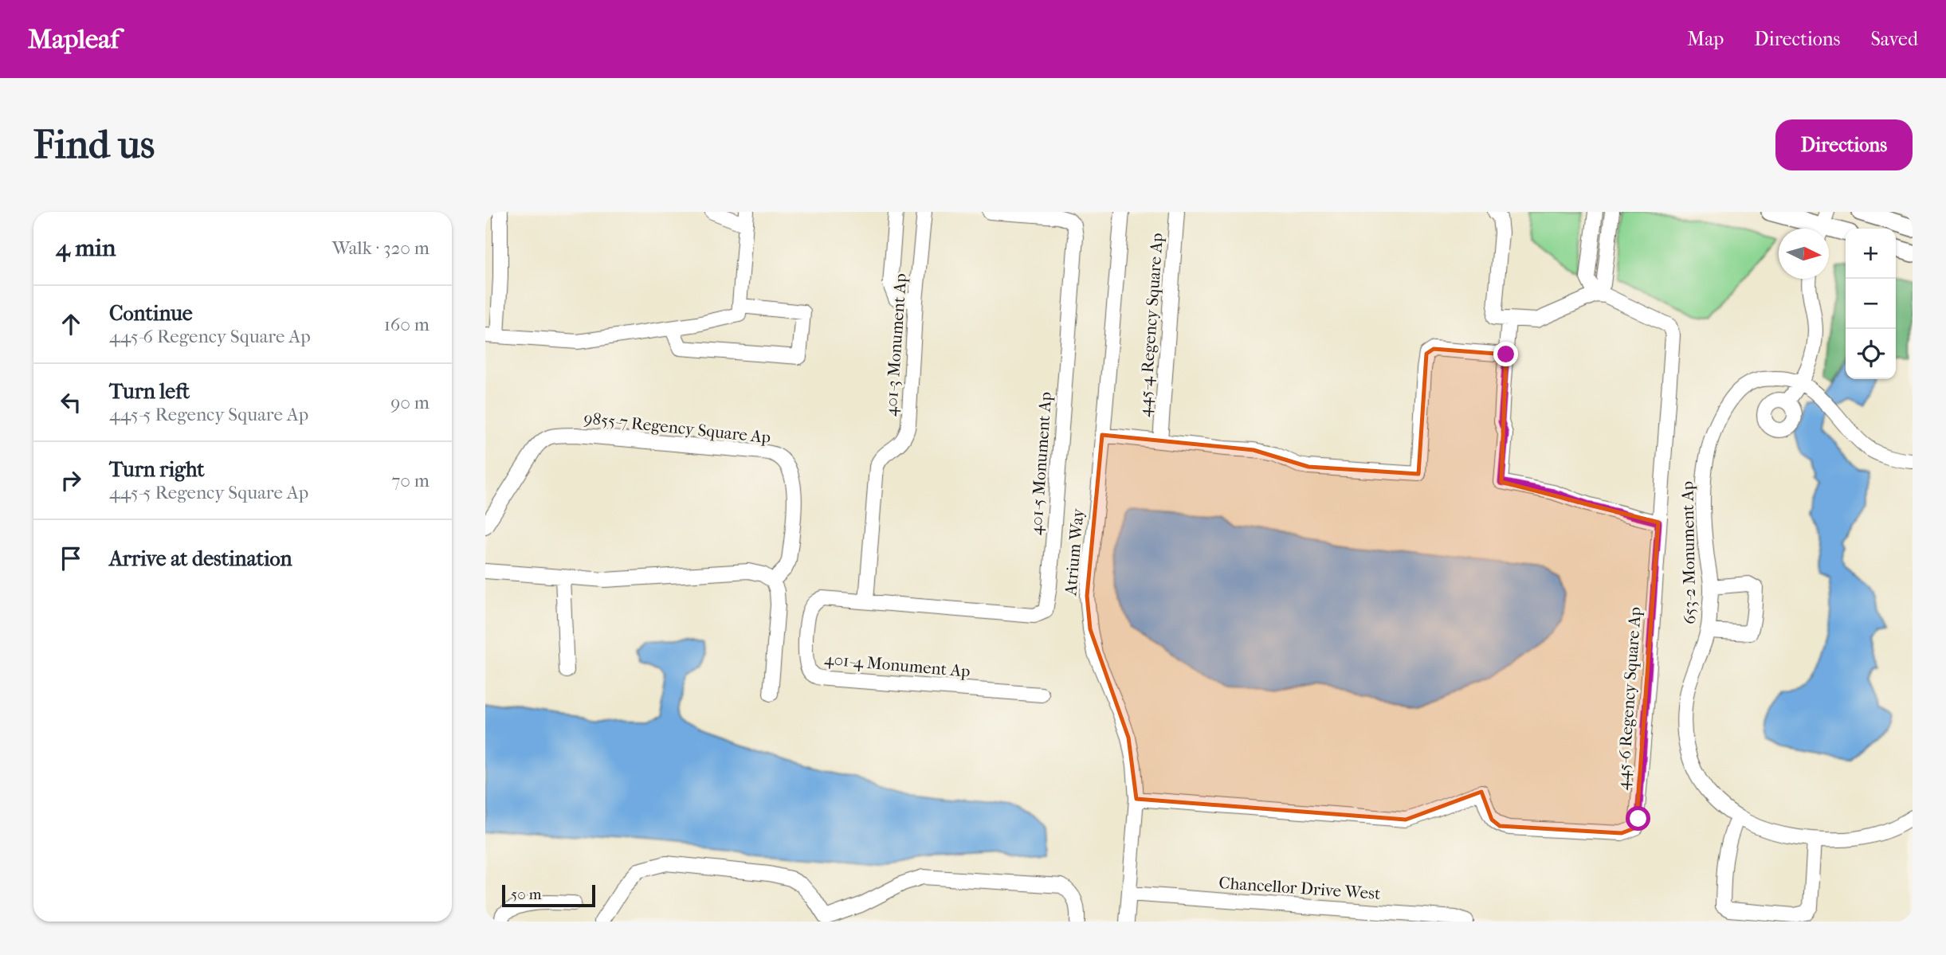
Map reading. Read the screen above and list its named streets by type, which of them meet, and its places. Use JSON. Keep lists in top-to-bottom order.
{
  "streets": {
    "street": [
      "445-4 Regency Square Ap",
      "401-3 Monument Ap",
      "9855-7 Regency Square Ap",
      "401-5 Monument Ap",
      "Atrium Way",
      "653-2 Monument Ap",
      "401-4 Monument Ap",
      "445-6 Regency Square Ap",
      "Chancellor Drive West"
    ]
  },
  "crossings": [
    ["401-3 Monument Ap", "401-5 Monument Ap"],
    ["401-3 Monument Ap", "401-4 Monument Ap"],
    ["401-5 Monument Ap", "401-4 Monument Ap"],
    ["Atrium Way", "445-6 Regency Square Ap"],
    ["Atrium Way", "Chancellor Drive West"]
  ],
  "scale_bar": "50 m",
  "north": "right",
  "page": {
    "header": "Mapleaf",
    "nav": ["Map", "Directions", "Saved"],
    "buttons": "Directions",
    "title": "Find us",
    "heading": ["4 min", "Walk · 320 m"],
    "map_buttons": ["+", "−"],
    "list": [
      ["Continue", "445-6 Regency Square Ap", "160 m"],
      ["Turn left", "445-5 Regency Square Ap", "90 m"],
      ["Turn right", "445-5 Regency Square Ap", "70 m"],
      "Arrive at destination"
    ],
    "scale": "50 m"
  }
}
